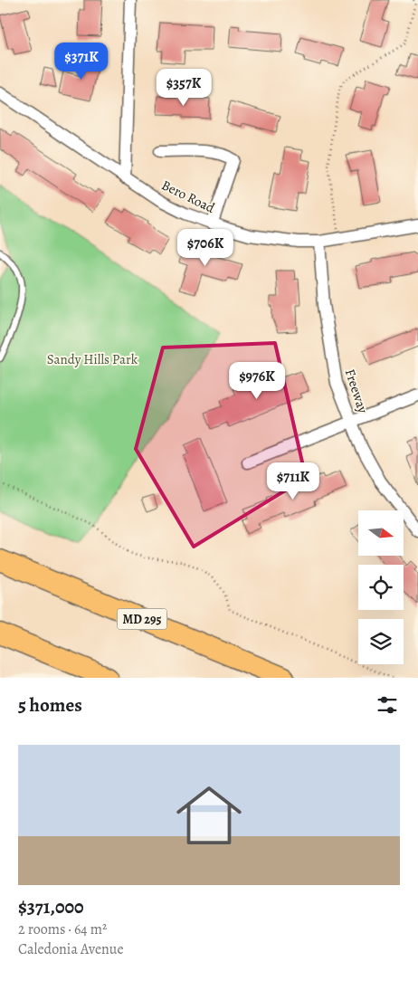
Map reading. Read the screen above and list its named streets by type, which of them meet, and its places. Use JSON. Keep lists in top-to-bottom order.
{
  "streets": {
    "highway": ["MD 295"],
    "street": ["Bero Road", "Freeway"]
  },
  "crossings": [
    ["Bero Road", "Freeway"]
  ],
  "parks": ["Sandy Hills Park"],
  "north": "right",
  "page": {
    "price": [
      "$371K",
      "$357K",
      "$706K",
      "$976K",
      "$711K"
    ],
    "heading": "5 homes",
    "list": [
      {
        "name": "$371,000",
        "note": "2 rooms · 64 m² · Caledonia Avenue"
      }
    ]
  }
}
